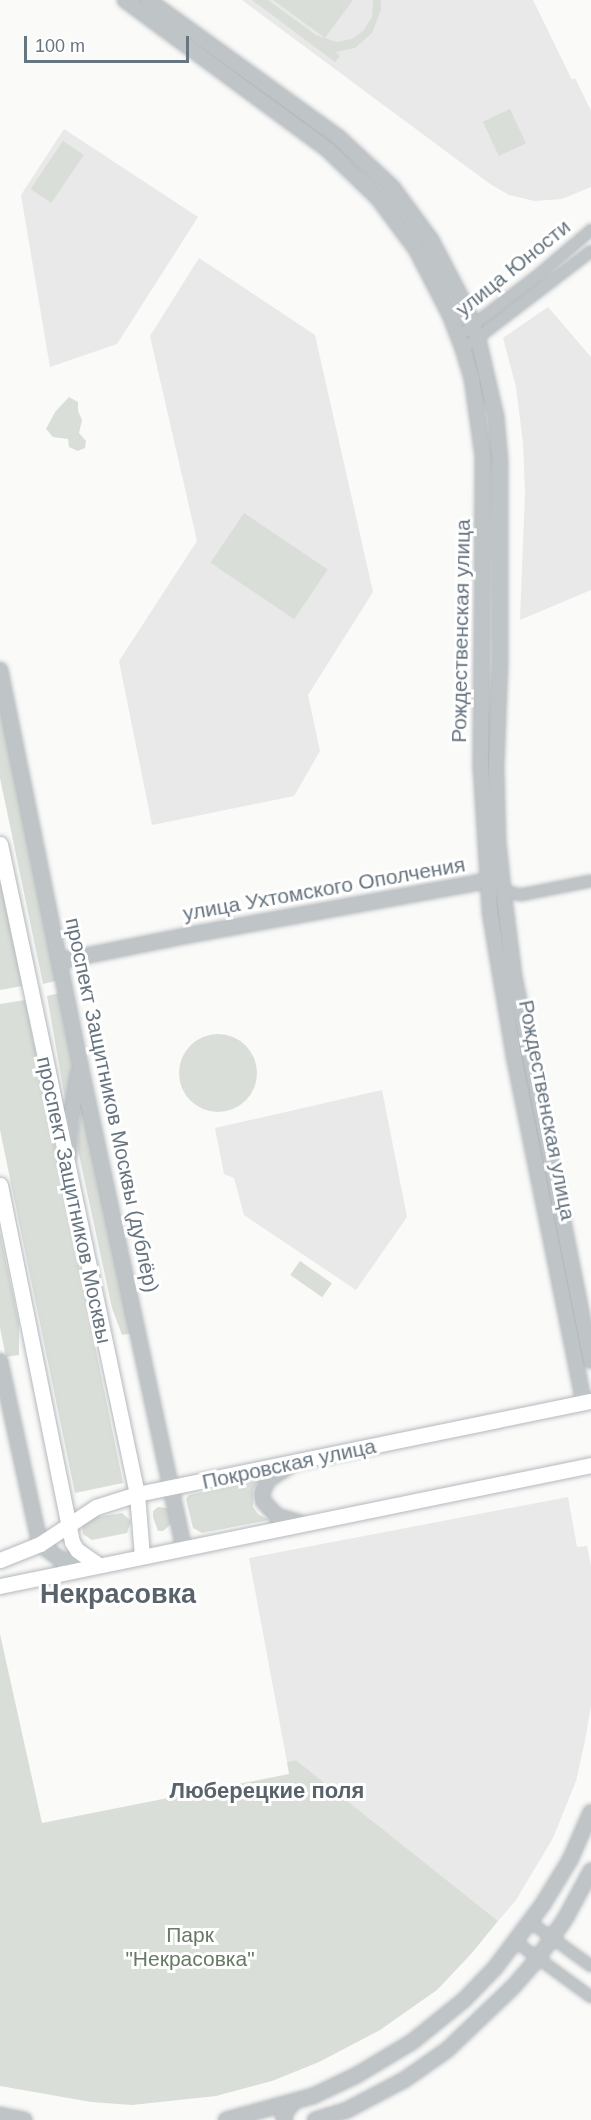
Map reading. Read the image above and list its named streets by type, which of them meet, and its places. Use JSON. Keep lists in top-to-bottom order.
{
  "streets": {
    "main road": ["проспект Защитников Москвы", "Покровская улица"],
    "street": [
      "улица Юности",
      "Рождественская улица",
      "улица Ухтомского Ополчения",
      "проспект Защитников Москвы (дублёр)"
    ]
  },
  "crossings": [
    ["улица Юности", "Рождественская улица"],
    ["Рождественская улица", "улица Ухтомского Ополчения"],
    ["Рождественская улица", "Покровская улица"],
    ["улица Ухтомского Ополчения", "проспект Защитников Москвы (дублёр)"],
    ["проспект Защитников Москвы (дублёр)", "Покровская улица"],
    ["проспект Защитников Москвы", "Покровская улица"]
  ],
  "districts": ["Некрасовка", "Люберецкие поля"],
  "parks": ["Парк \"Некрасовка\""],
  "scale_bar": "100 m"
}
